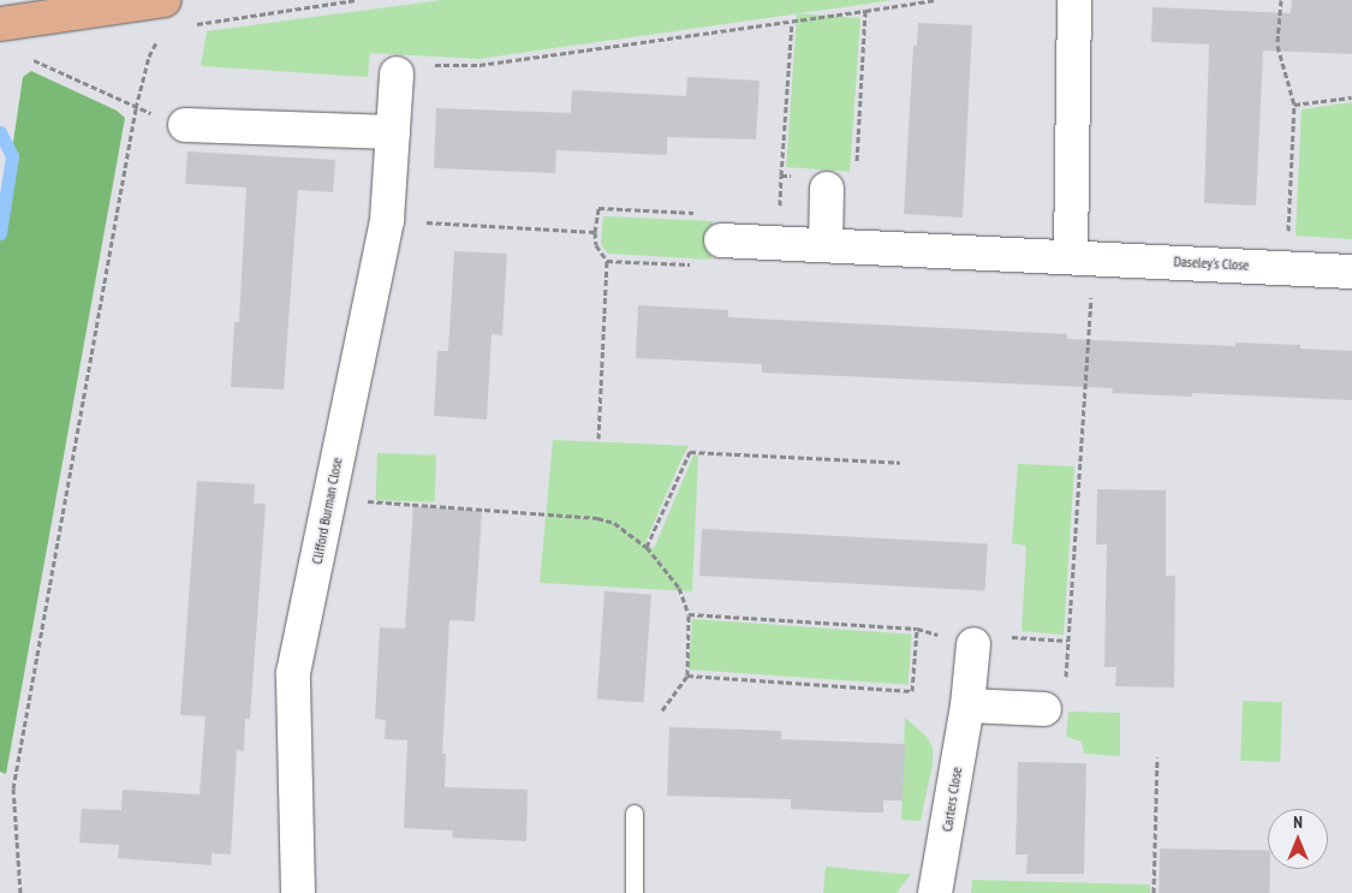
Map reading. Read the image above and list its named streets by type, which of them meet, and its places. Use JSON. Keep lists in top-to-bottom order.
{
  "streets": {
    "street": ["Daseley's Close", "Clifford Burman Close", "Carters Close"]
  },
  "north": "top"
}
